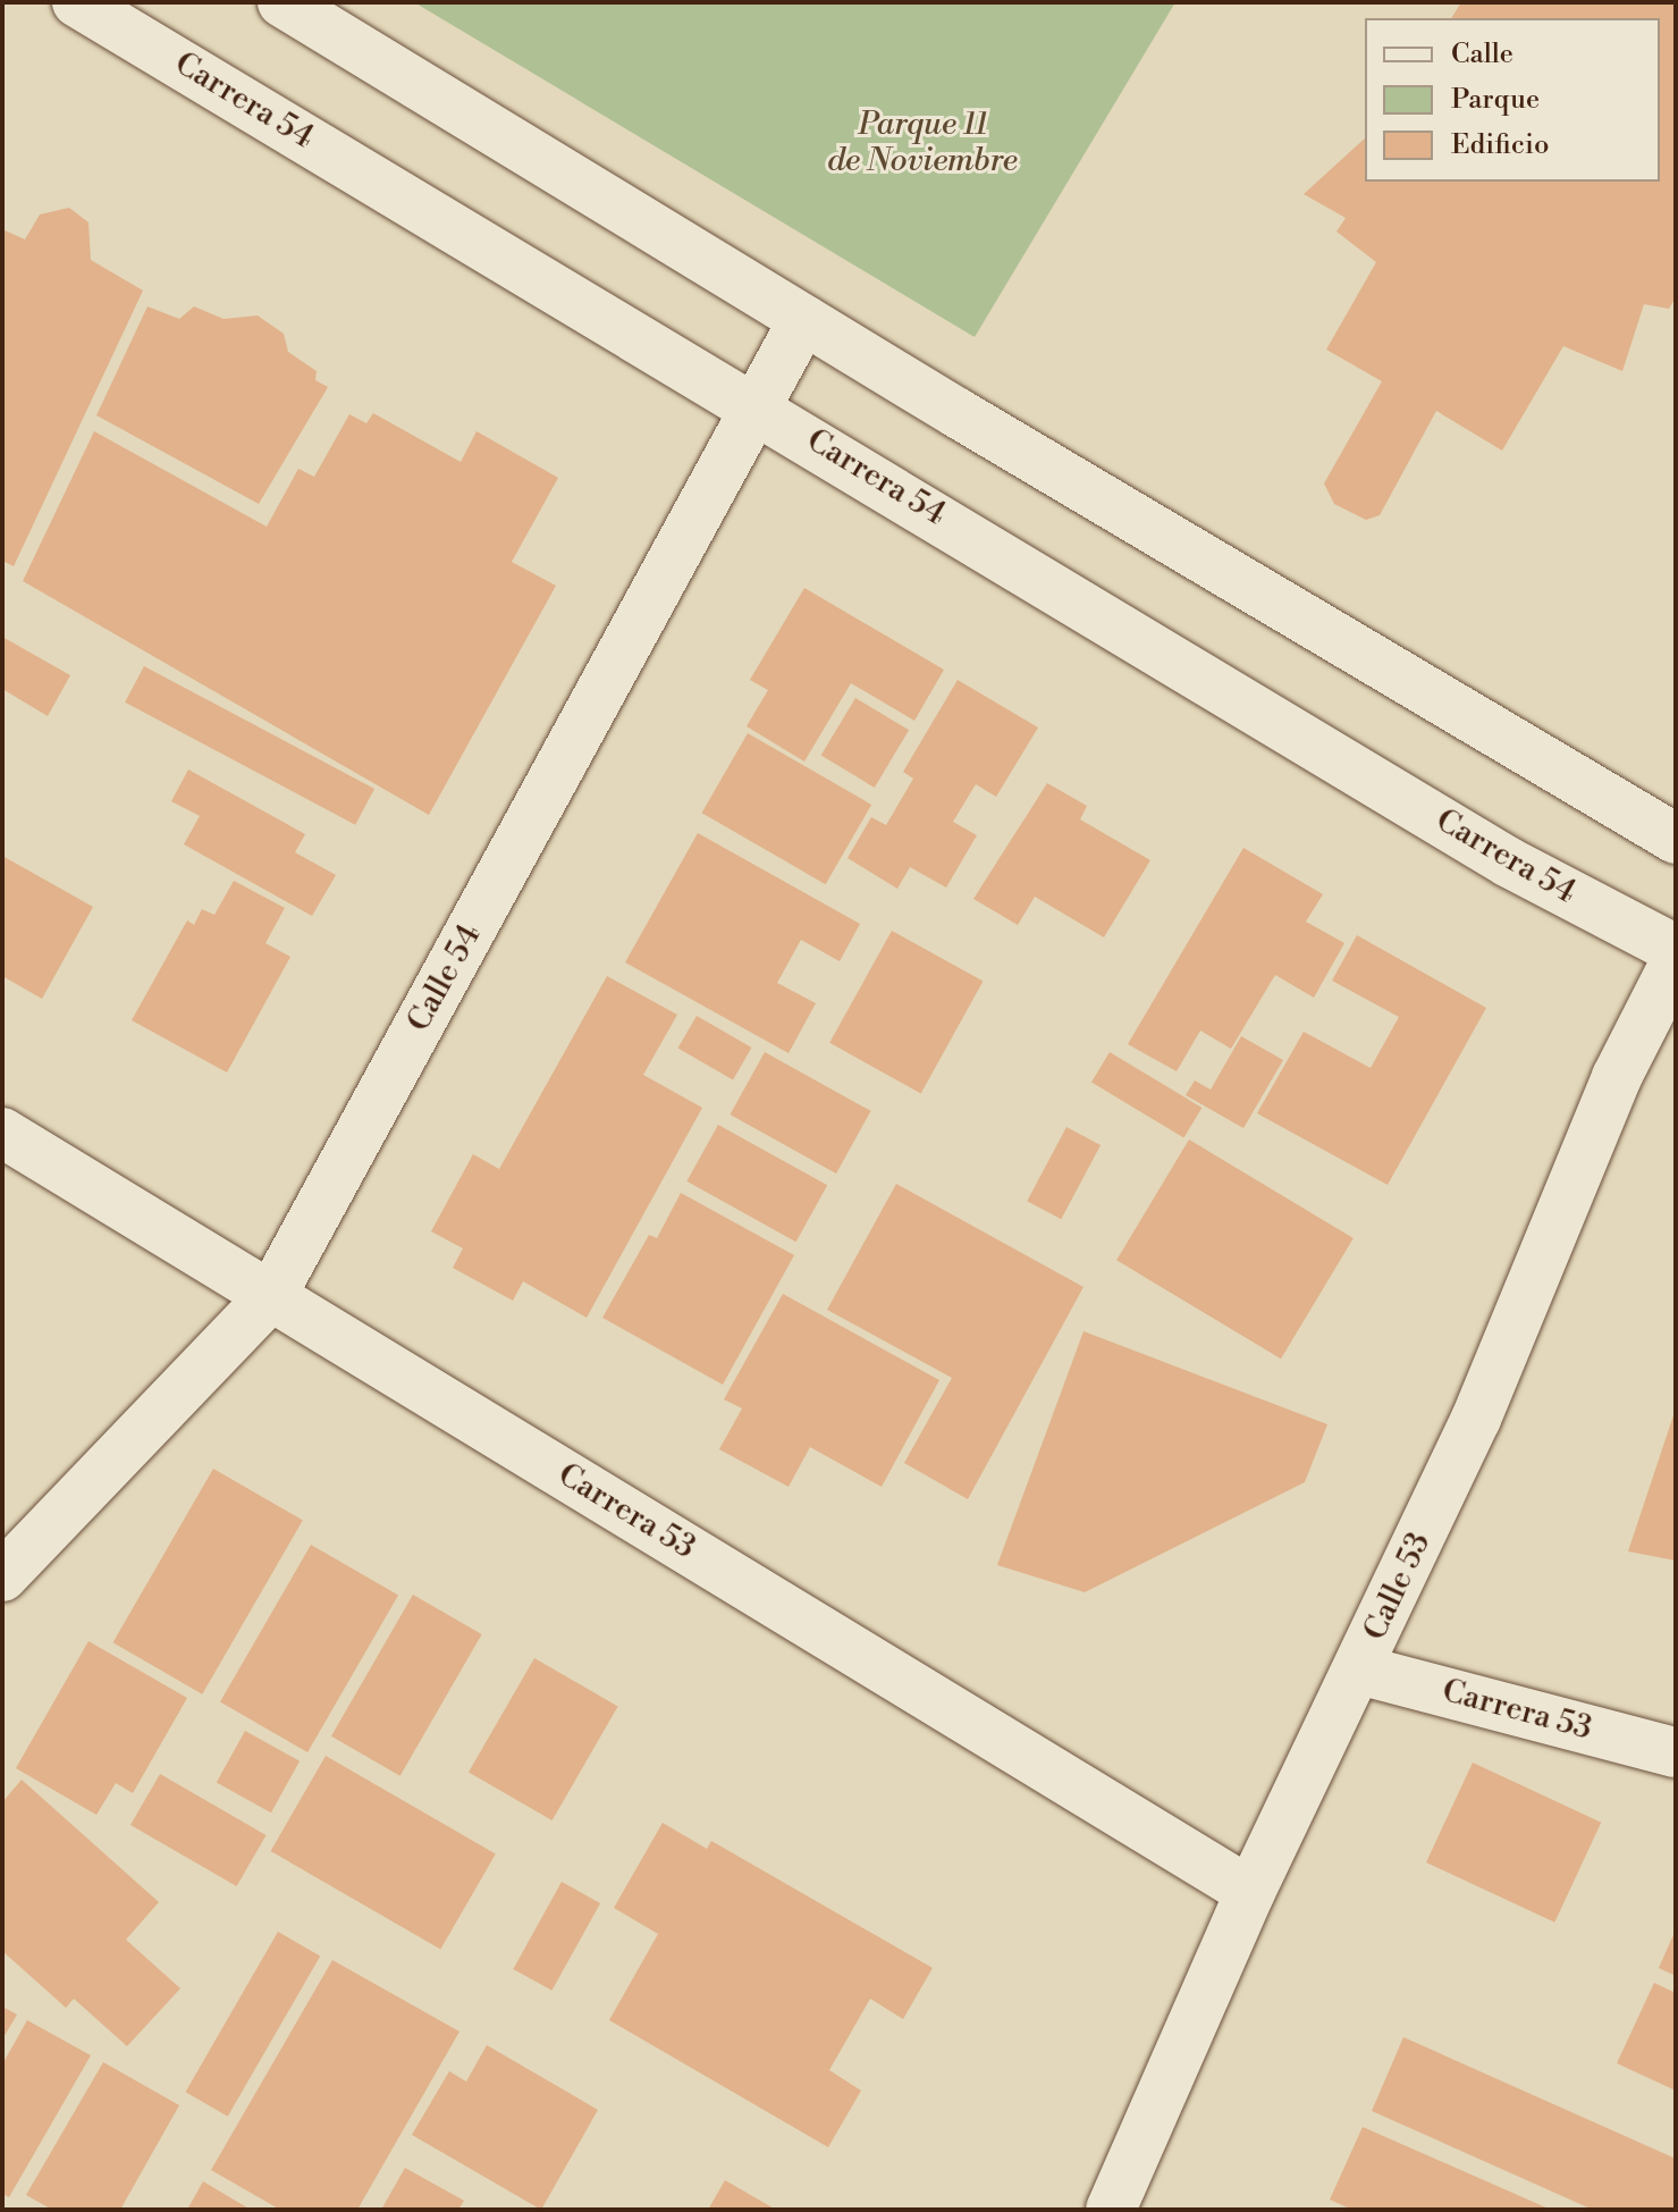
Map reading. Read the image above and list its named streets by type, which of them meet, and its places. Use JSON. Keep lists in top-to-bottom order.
{
  "streets": {
    "street": [
      "Carrera 54",
      "Calle 54",
      "Carrera 53",
      "Calle 53"
    ]
  },
  "crossings": [
    ["Carrera 54", "Calle 54"],
    ["Calle 54", "Carrera 53"],
    ["Carrera 53", "Calle 53"]
  ],
  "parks": ["Parque 11 de Noviembre"],
  "legend": ["Calle", "Parque", "Edificio"]
}
